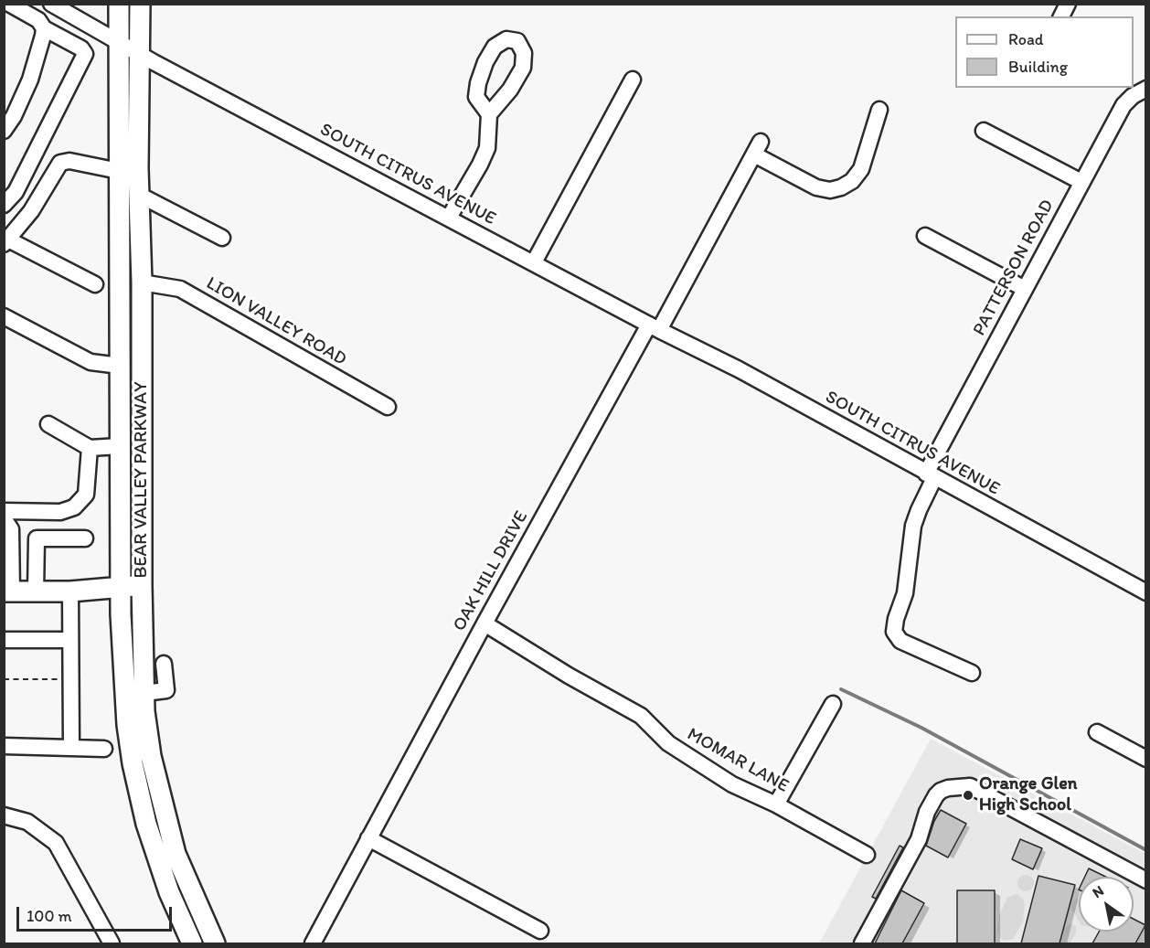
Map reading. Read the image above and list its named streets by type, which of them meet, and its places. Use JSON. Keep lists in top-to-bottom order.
{
  "streets": {
    "main road": ["BEAR VALLEY PARKWAY"],
    "street": [
      "SOUTH CITRUS AVENUE",
      "PATTERSON ROAD",
      "LION VALLEY ROAD",
      "OAK HILL DRIVE",
      "MOMAR LANE"
    ]
  },
  "crossings": [
    ["SOUTH CITRUS AVENUE", "PATTERSON ROAD"],
    ["SOUTH CITRUS AVENUE", "BEAR VALLEY PARKWAY"],
    ["SOUTH CITRUS AVENUE", "OAK HILL DRIVE"],
    ["LION VALLEY ROAD", "BEAR VALLEY PARKWAY"],
    ["OAK HILL DRIVE", "MOMAR LANE"]
  ],
  "places": ["Orange Glen High School"],
  "legend": ["Road", "Building"],
  "scale_bar": "100 m",
  "north": "top left"
}
